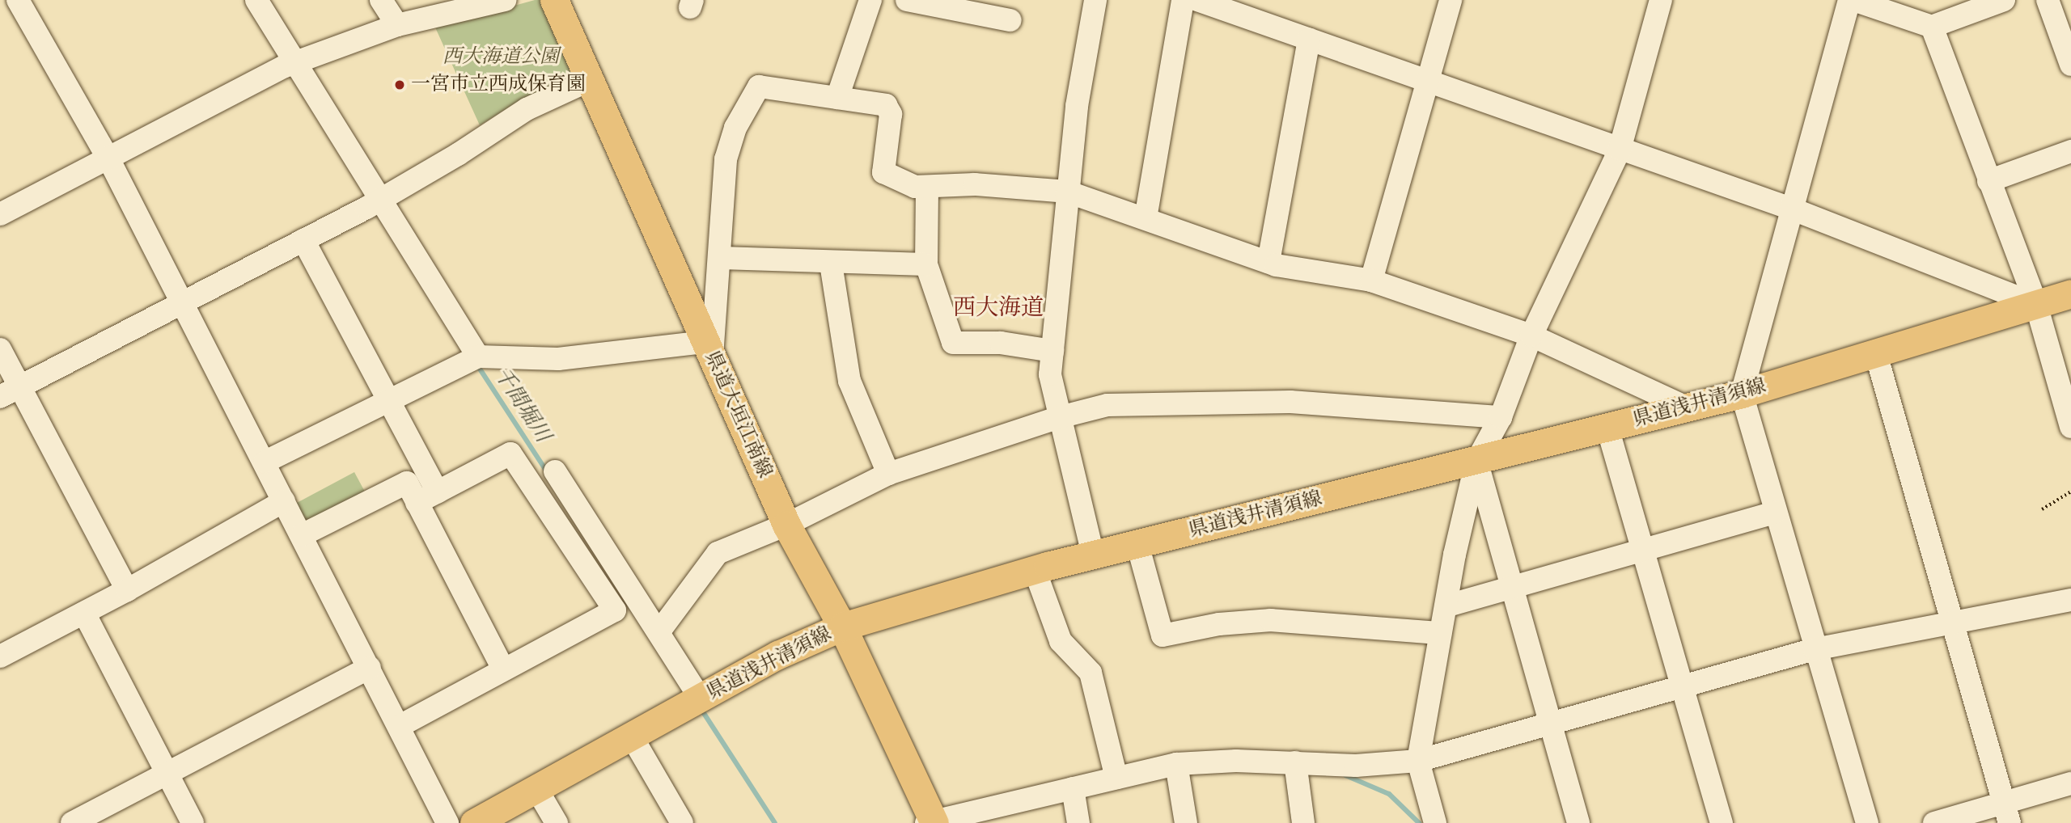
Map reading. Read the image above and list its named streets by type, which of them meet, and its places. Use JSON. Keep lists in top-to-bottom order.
{
  "streets": {
    "main road": ["県道浅井清須線", "県道大垣江南線"]
  },
  "crossings": [
    ["県道浅井清須線", "県道大垣江南線"]
  ],
  "districts": ["西大海道"],
  "water": ["千間堀川"],
  "parks": ["西大海道公園"],
  "places": ["一宮市立西成保育園"]
}
